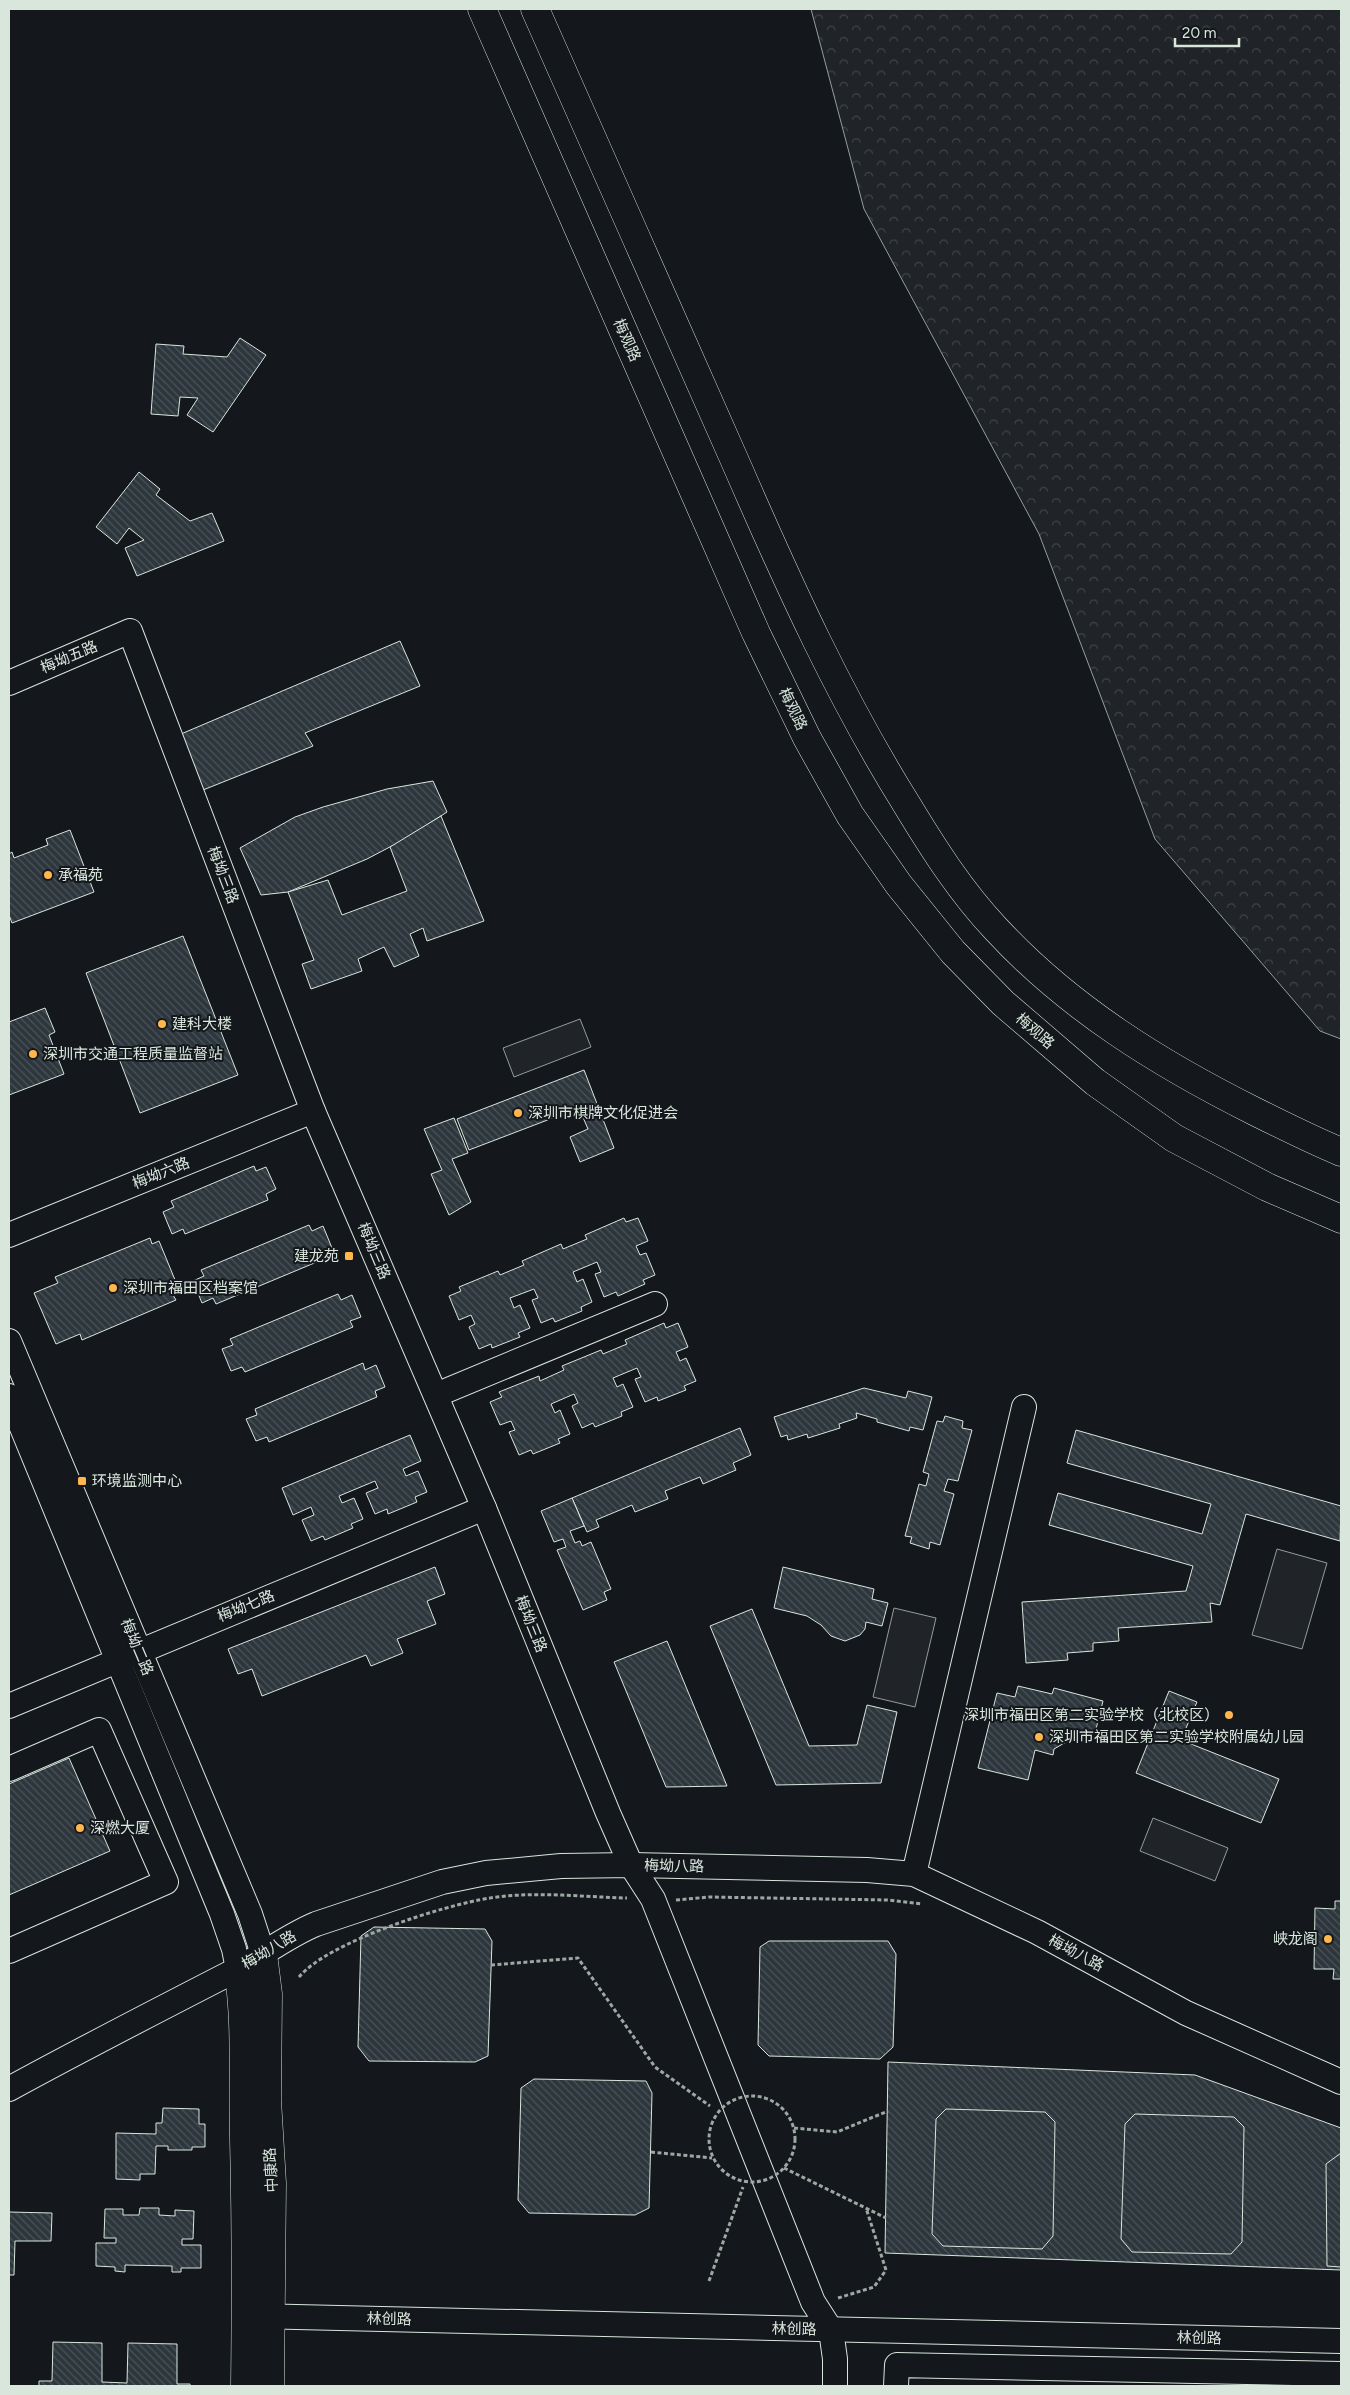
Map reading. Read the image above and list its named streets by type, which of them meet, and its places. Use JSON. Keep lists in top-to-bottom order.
{
  "streets": {
    "main road": ["梅观路", "中康路"],
    "street": [
      "梅坳五路",
      "梅坳三路",
      "梅坳六路",
      "梅坳七路",
      "梅坳二路",
      "梅坳八路",
      "林创路"
    ]
  },
  "crossings": [
    ["梅坳五路", "梅坳三路"],
    ["梅坳三路", "梅坳六路"],
    ["梅坳三路", "梅坳七路"],
    ["梅坳三路", "梅坳八路"],
    ["梅坳三路", "林创路"],
    ["梅坳七路", "梅坳二路"],
    ["梅坳二路", "梅坳八路"],
    ["梅坳二路", "中康路"],
    ["梅坳八路", "中康路"],
    ["中康路", "林创路"]
  ],
  "places": {
    "other": [
      "承福苑",
      "建科大楼",
      "深圳市交通工程质量监督站",
      "深圳市棋牌文化促进会",
      "深圳市福田区档案馆",
      "深圳市福田区第二实验学校（北校区）",
      "深圳市福田区第二实验学校附属幼儿园",
      "深燃大厦",
      "峡龙阁"
    ],
    "transit": ["建龙苑", "环境监测中心"]
  },
  "scale_bar": "20 m"
}
